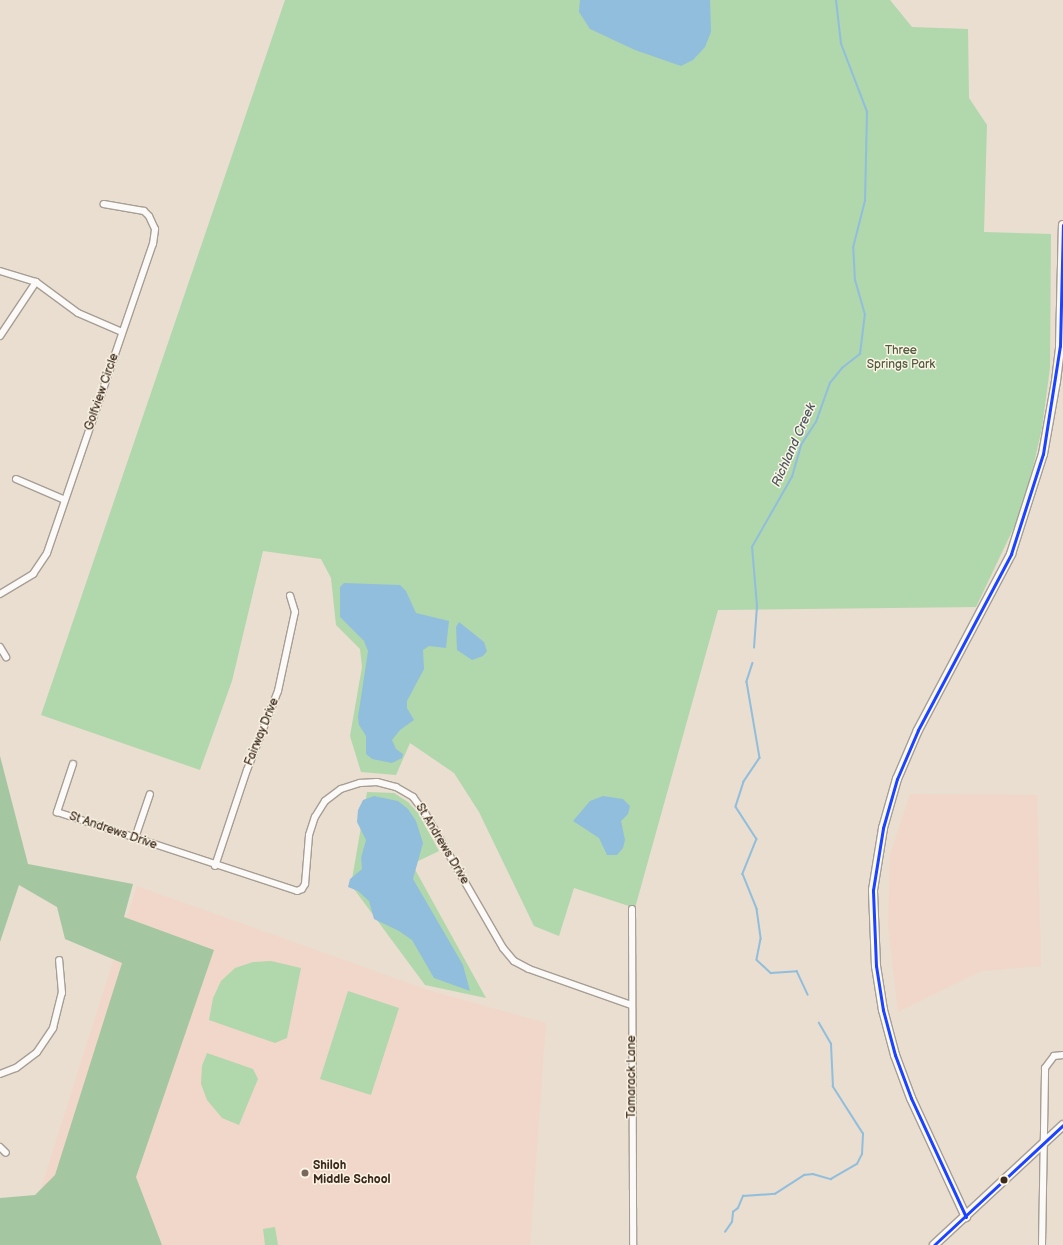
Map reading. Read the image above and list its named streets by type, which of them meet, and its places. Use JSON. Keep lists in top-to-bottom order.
{
  "streets": {
    "street": [
      "Golfview Circle",
      "Fairway Drive",
      "St Andrews Drive",
      "Tamarack Lane"
    ]
  },
  "crossings": [
    ["Fairway Drive", "St Andrews Drive"],
    ["St Andrews Drive", "Tamarack Lane"]
  ],
  "water": ["Richland Creek"],
  "parks": ["Three Springs Park"],
  "places": ["Shiloh Middle School"]
}
